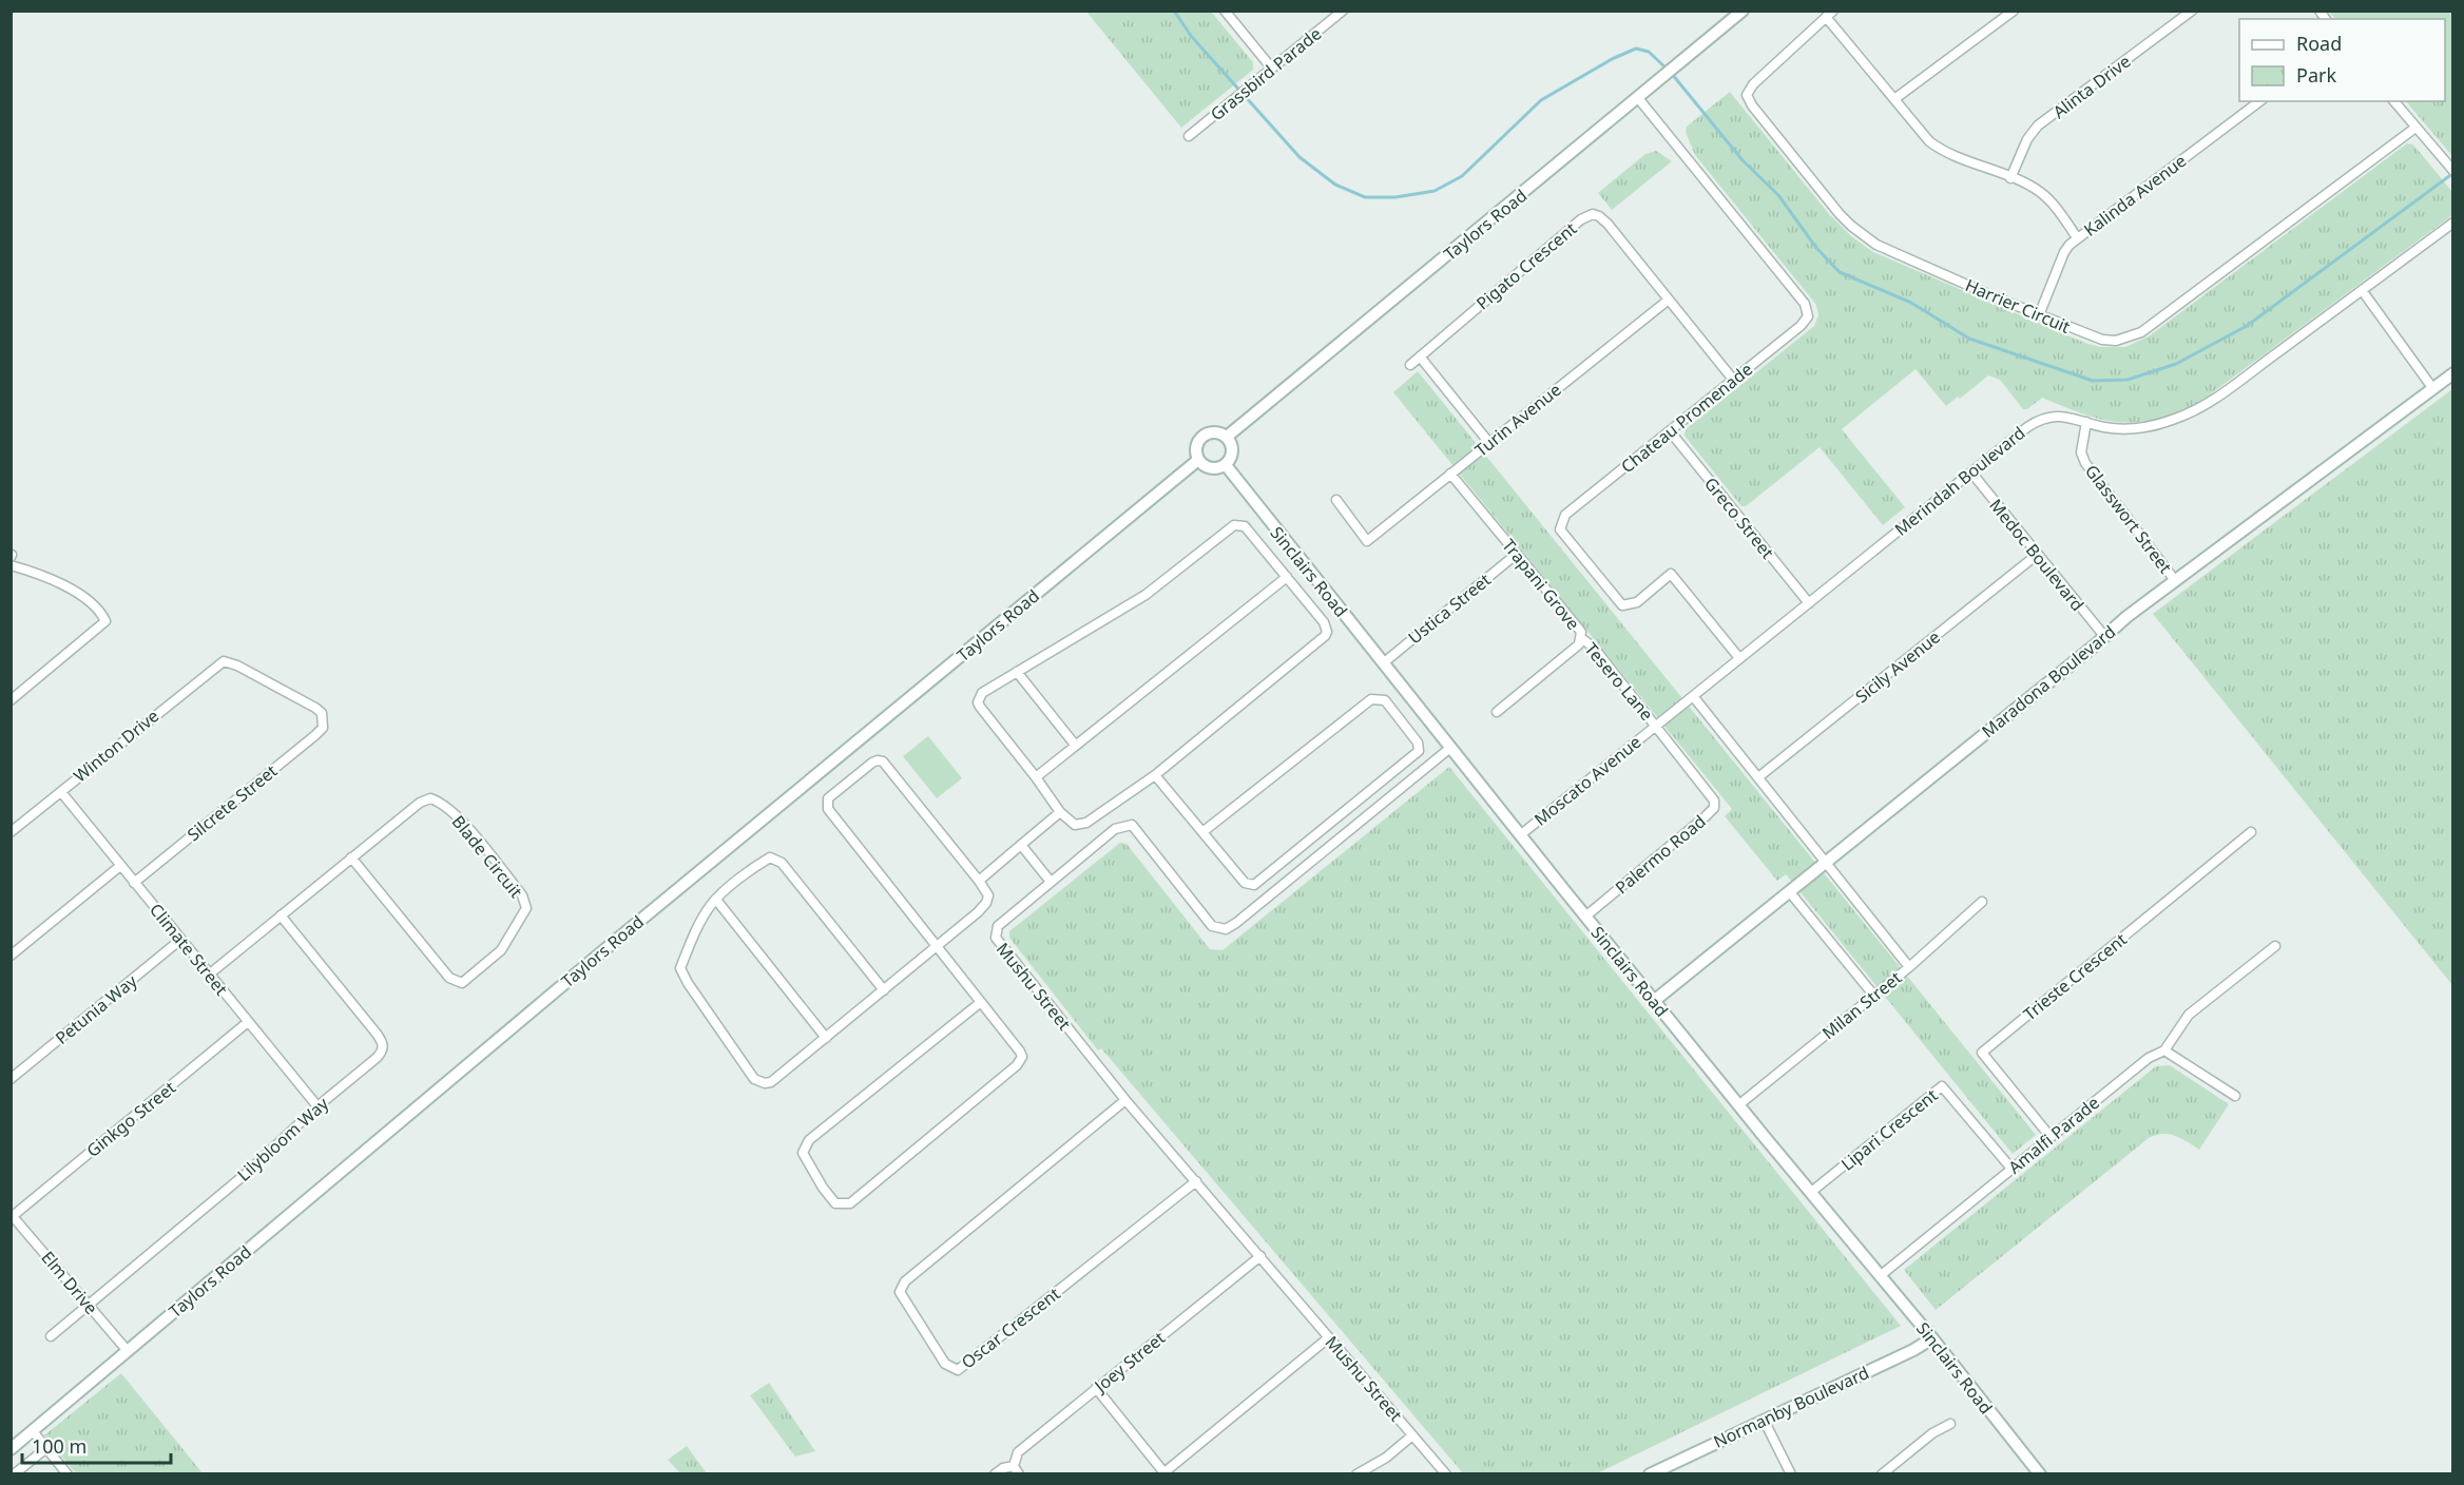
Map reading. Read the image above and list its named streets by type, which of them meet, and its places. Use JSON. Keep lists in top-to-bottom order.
{
  "streets": {
    "street": [
      "Grassbird Parade",
      "Alinta Drive",
      "Kalinda Avenue",
      "Taylors Road",
      "Pigato Crescent",
      "Harrier Circuit",
      "Chateau Promenade",
      "Turin Avenue",
      "Merindah Boulevard",
      "Greco Street",
      "Glasswort Street",
      "Medoc Boulevard",
      "Sinclairs Road",
      "Trapani Grove",
      "Ustica Street",
      "Sicily Avenue",
      "Tesero Lane",
      "Maradona Boulevard",
      "Winton Drive",
      "Moscato Avenue",
      "Silcrete Street",
      "Palermo Road",
      "Blade Circuit",
      "Climate Street",
      "Trieste Crescent",
      "Mushu Street",
      "Milan Street",
      "Petunia Way",
      "Ginkgo Street",
      "Lipari Crescent",
      "Amalfi Parade",
      "Lilybloom Way",
      "Elm Drive",
      "Oscar Crescent",
      "Joey Street",
      "Normanby Boulevard"
    ]
  },
  "crossings": [
    ["Kalinda Avenue", "Harrier Circuit"],
    ["Taylors Road", "Chateau Promenade"],
    ["Taylors Road", "Sinclairs Road"],
    ["Taylors Road", "Elm Drive"],
    ["Pigato Crescent", "Chateau Promenade"],
    ["Pigato Crescent", "Turin Avenue"],
    ["Chateau Promenade", "Merindah Boulevard"],
    ["Chateau Promenade", "Greco Street"],
    ["Turin Avenue", "Trapani Grove"],
    ["Merindah Boulevard", "Greco Street"],
    ["Merindah Boulevard", "Glasswort Street"],
    ["Merindah Boulevard", "Medoc Boulevard"],
    ["Merindah Boulevard", "Tesero Lane"],
    ["Merindah Boulevard", "Moscato Avenue"],
    ["Merindah Boulevard", "Palermo Road"],
    ["Glasswort Street", "Maradona Boulevard"],
    ["Medoc Boulevard", "Sicily Avenue"],
    ["Medoc Boulevard", "Maradona Boulevard"],
    ["Sinclairs Road", "Ustica Street"],
    ["Sinclairs Road", "Maradona Boulevard"],
    ["Sinclairs Road", "Moscato Avenue"],
    ["Sinclairs Road", "Palermo Road"],
    ["Sinclairs Road", "Mushu Street"],
    ["Sinclairs Road", "Milan Street"],
    ["Sinclairs Road", "Lipari Crescent"],
    ["Sinclairs Road", "Amalfi Parade"],
    ["Sinclairs Road", "Normanby Boulevard"],
    ["Trapani Grove", "Ustica Street"],
    ["Trapani Grove", "Tesero Lane"],
    ["Tesero Lane", "Moscato Avenue"],
    ["Tesero Lane", "Palermo Road"],
    ["Winton Drive", "Silcrete Street"],
    ["Winton Drive", "Climate Street"],
    ["Moscato Avenue", "Palermo Road"],
    ["Silcrete Street", "Climate Street"],
    ["Blade Circuit", "Climate Street"],
    ["Blade Circuit", "Lilybloom Way"],
    ["Climate Street", "Petunia Way"],
    ["Climate Street", "Ginkgo Street"],
    ["Climate Street", "Lilybloom Way"],
    ["Trieste Crescent", "Amalfi Parade"],
    ["Mushu Street", "Oscar Crescent"],
    ["Mushu Street", "Joey Street"],
    ["Ginkgo Street", "Elm Drive"],
    ["Lipari Crescent", "Amalfi Parade"],
    ["Lilybloom Way", "Elm Drive"]
  ],
  "legend": ["Road", "Park"],
  "scale_bar": "100 m"
}
